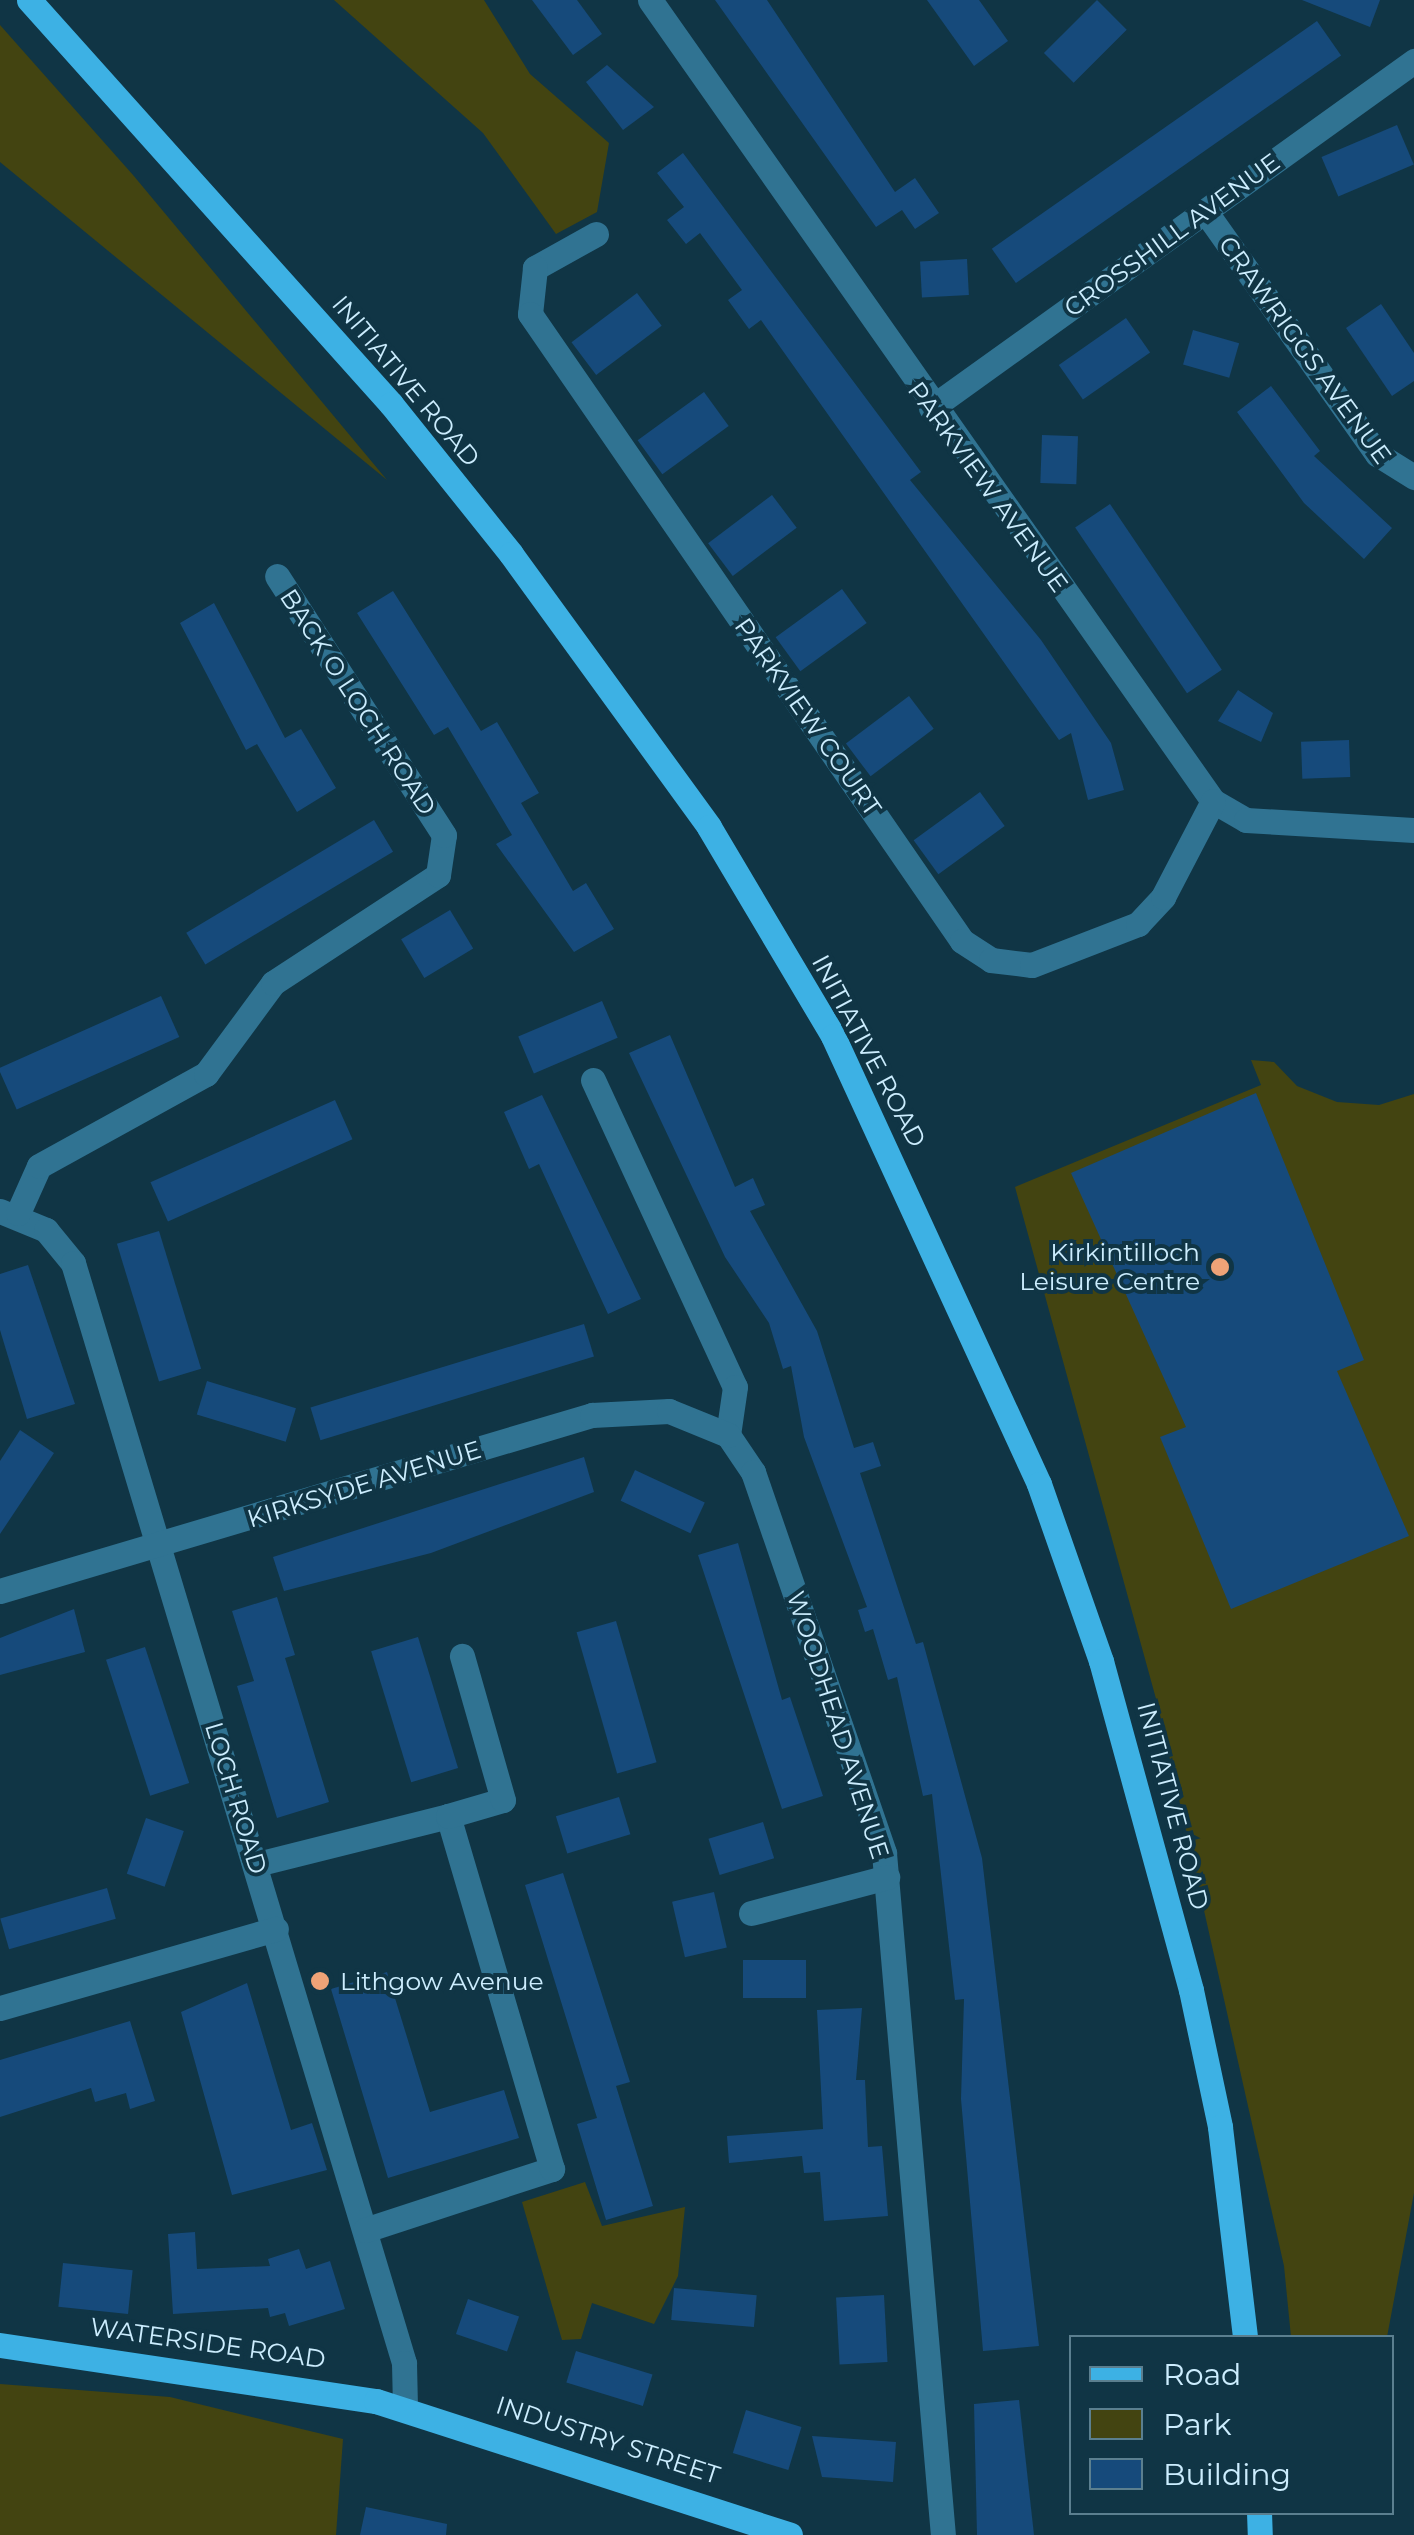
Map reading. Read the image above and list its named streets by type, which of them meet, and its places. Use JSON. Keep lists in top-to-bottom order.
{
  "streets": {
    "main road": ["INITIATIVE ROAD", "WATERSIDE ROAD", "INDUSTRY STREET"],
    "street": [
      "CROSSHILL AVENUE",
      "CRAWRIGGS AVENUE",
      "PARKVIEW AVENUE",
      "BACK O LOCH ROAD",
      "PARKVIEW COURT",
      "KIRKSYDE AVENUE",
      "WOODHEAD AVENUE",
      "LOCH ROAD"
    ]
  },
  "crossings": [
    ["CROSSHILL AVENUE", "CRAWRIGGS AVENUE"],
    ["CROSSHILL AVENUE", "PARKVIEW AVENUE"],
    ["PARKVIEW AVENUE", "PARKVIEW COURT"],
    ["BACK O LOCH ROAD", "LOCH ROAD"],
    ["KIRKSYDE AVENUE", "WOODHEAD AVENUE"],
    ["KIRKSYDE AVENUE", "LOCH ROAD"],
    ["LOCH ROAD", "WATERSIDE ROAD"],
    ["LOCH ROAD", "INDUSTRY STREET"],
    ["WATERSIDE ROAD", "INDUSTRY STREET"]
  ],
  "places": ["Kirkintilloch Leisure Centre", "Lithgow Avenue"],
  "legend": ["Road", "Park", "Building"]
}
